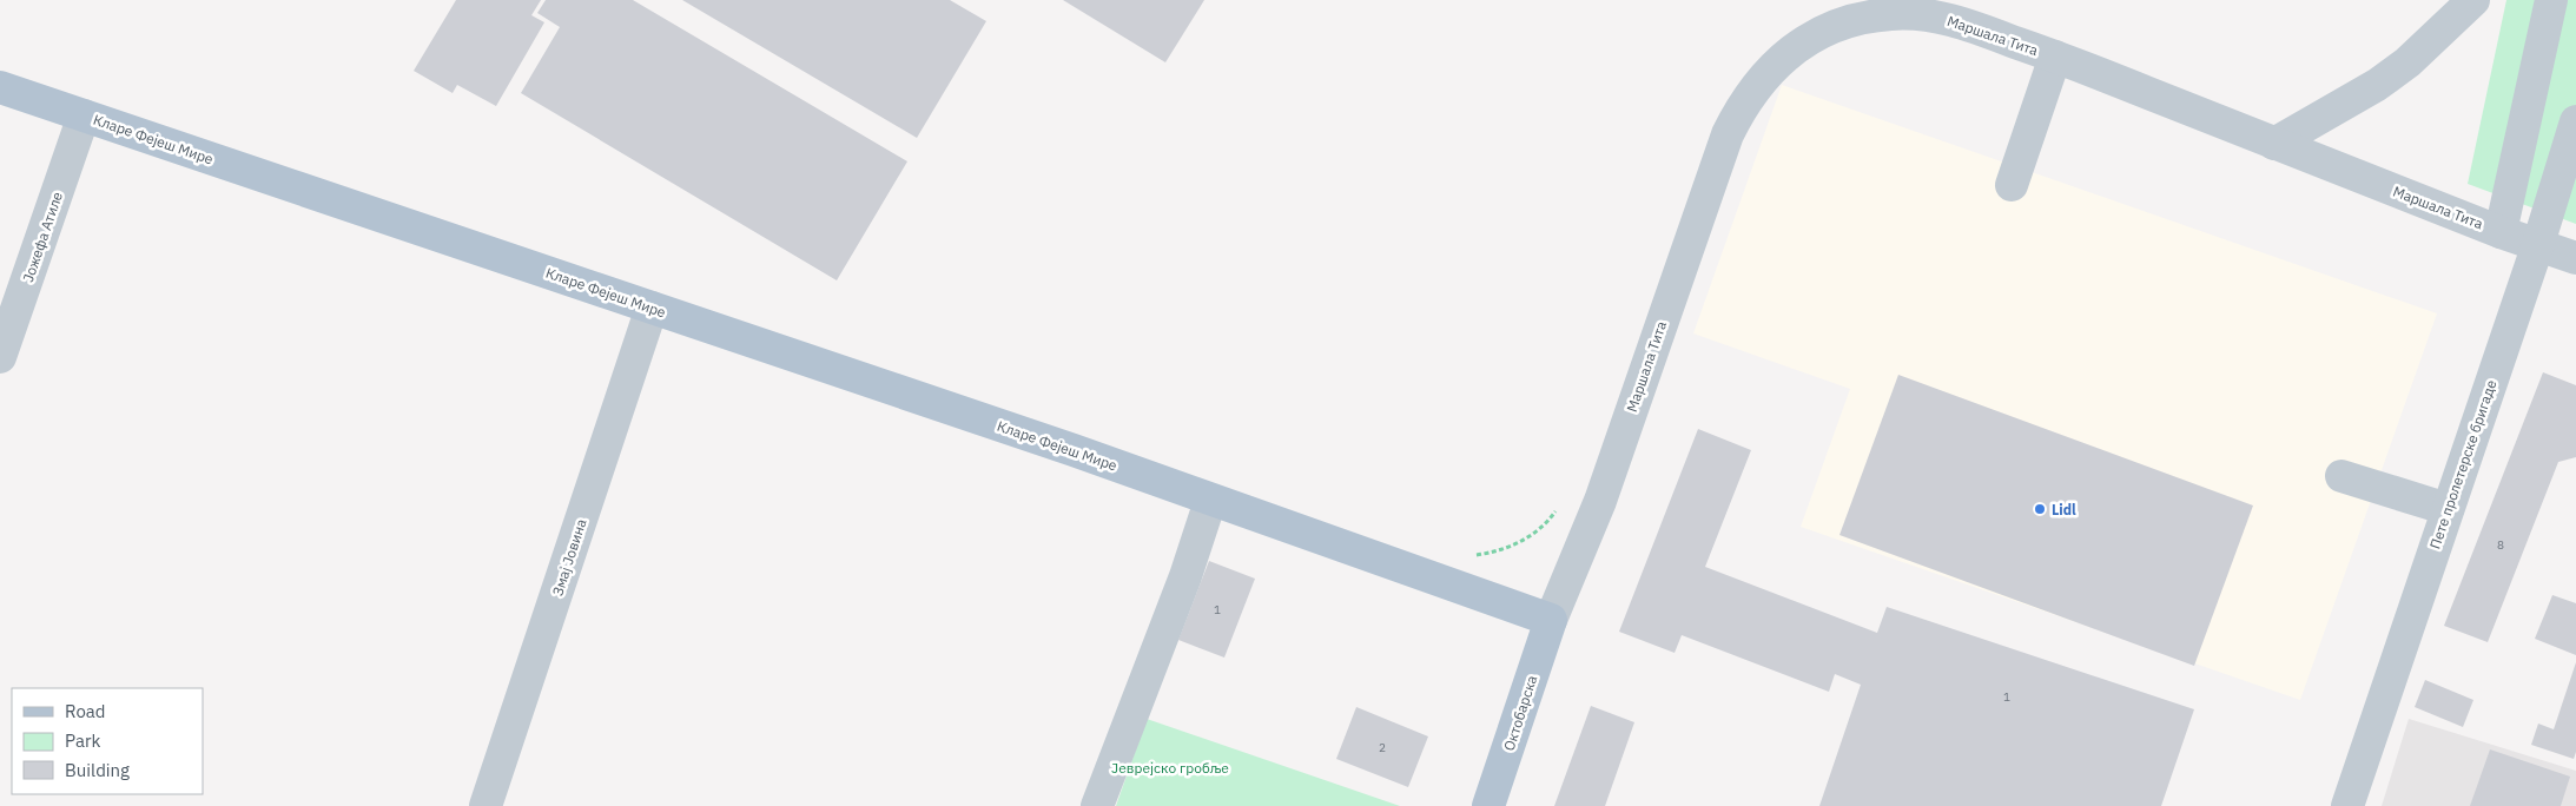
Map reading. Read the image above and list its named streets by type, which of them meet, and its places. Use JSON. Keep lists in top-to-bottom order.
{
  "streets": {
    "main road": ["Кларе Фејеш Мире", "Октобарска"],
    "street": [
      "Маршала Тита",
      "Јожефа Атиле",
      "Пете пролетерске бригаде",
      "Змај Јовина"
    ]
  },
  "crossings": [
    ["Маршала Тита", "Кларе Фејеш Мире"],
    ["Маршала Тита", "Пете пролетерске бригаде"],
    ["Маршала Тита", "Октобарска"],
    ["Кларе Фејеш Мире", "Јожефа Атиле"],
    ["Кларе Фејеш Мире", "Змај Јовина"],
    ["Кларе Фејеш Мире", "Октобарска"]
  ],
  "parks": ["Јеврејско гробље"],
  "places": ["Lidl"],
  "house_numbers": [
    "8",
    "1",
    "1",
    "2"
  ],
  "legend": ["Road", "Park", "Building"]
}
